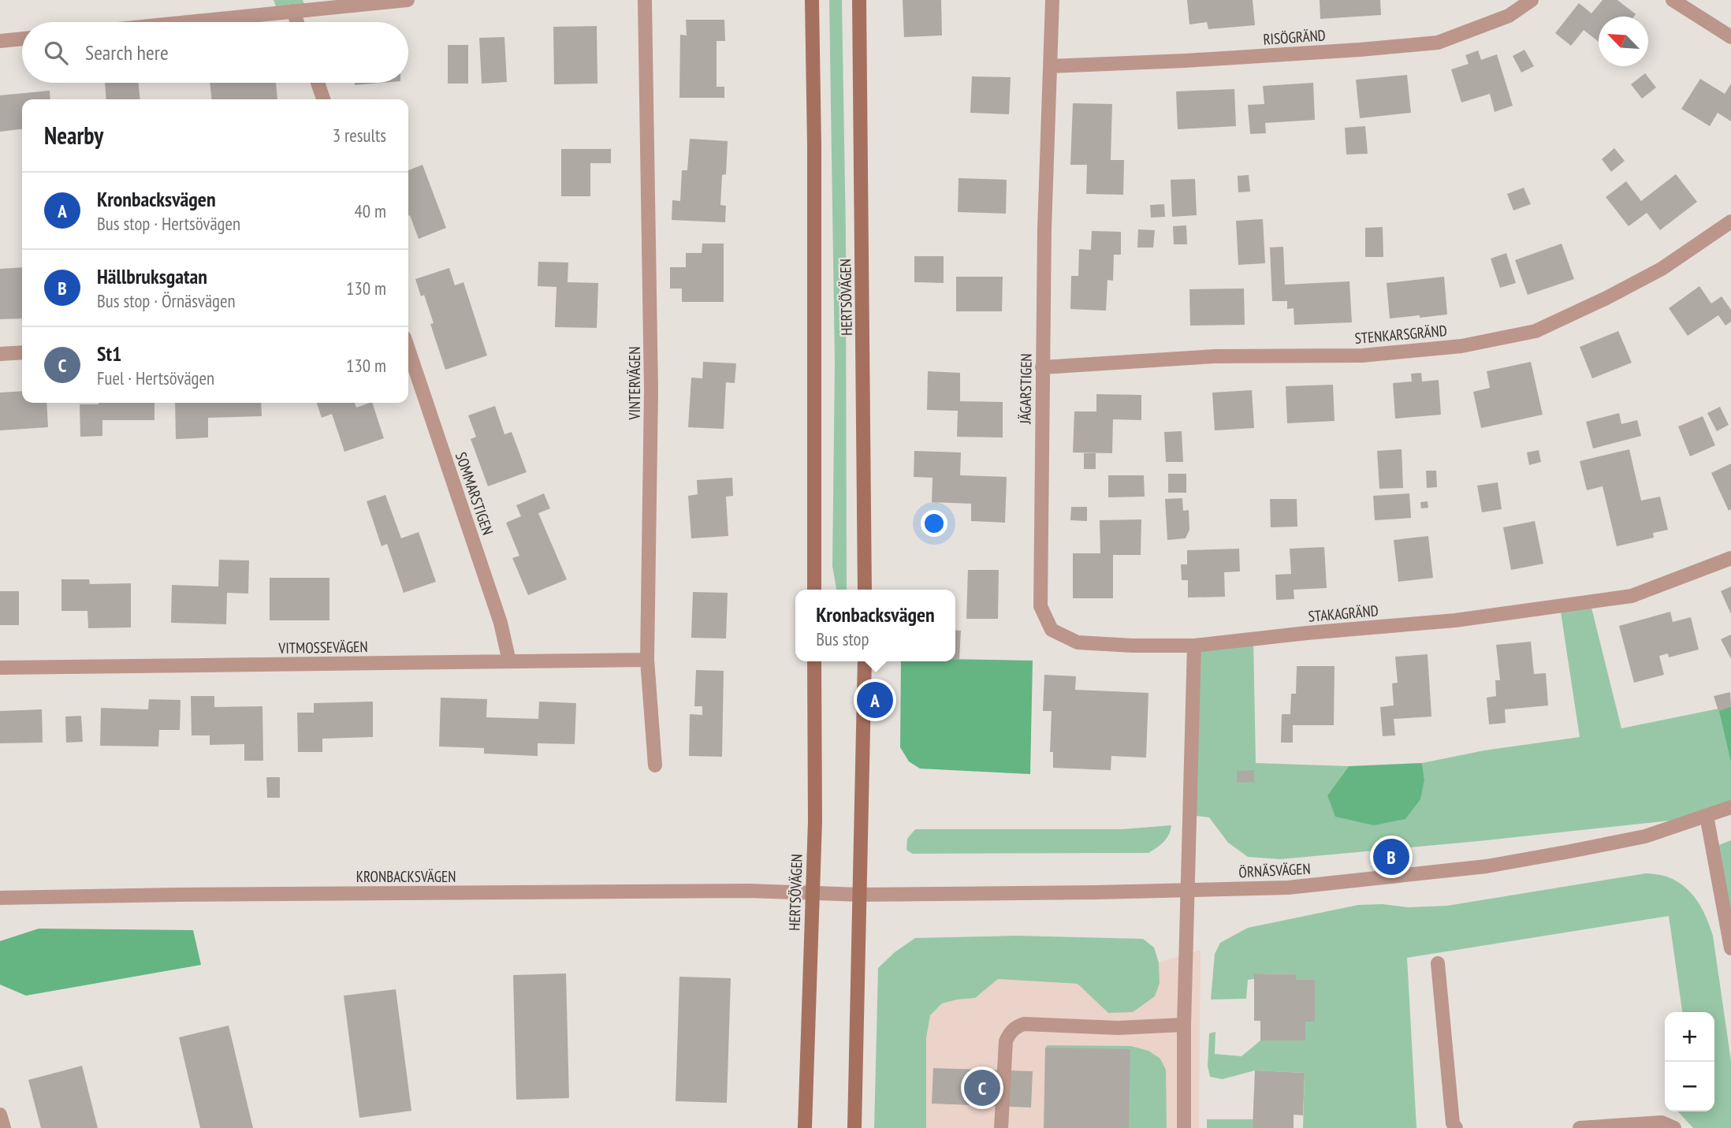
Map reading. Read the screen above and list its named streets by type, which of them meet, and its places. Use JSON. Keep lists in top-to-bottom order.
{
  "streets": {
    "main road": ["HERTSÖVÄGEN"],
    "street": [
      "RISÖGRÄND",
      "STENKARSGRÄND",
      "VINTERVÄGEN",
      "JÄGARSTIGEN",
      "SOMMARSTIGEN",
      "STAKAGRÄND",
      "VITMOSSEVÄGEN",
      "ÖRNÄSVÄGEN",
      "KRONBACKSVÄGEN"
    ]
  },
  "crossings": [
    ["RISÖGRÄND", "JÄGARSTIGEN"],
    ["HERTSÖVÄGEN", "ÖRNÄSVÄGEN"],
    ["HERTSÖVÄGEN", "KRONBACKSVÄGEN"],
    ["STENKARSGRÄND", "JÄGARSTIGEN"],
    ["VINTERVÄGEN", "VITMOSSEVÄGEN"],
    ["JÄGARSTIGEN", "STAKAGRÄND"],
    ["SOMMARSTIGEN", "VITMOSSEVÄGEN"],
    ["ÖRNÄSVÄGEN", "KRONBACKSVÄGEN"]
  ],
  "north": "top left",
  "page": {
    "search": "Search here",
    "heading": ["Nearby", "3 results"],
    "list": [
      {
        "mark": "A",
        "name": "Kronbacksvägen",
        "note": "Bus stop · Hertsövägen",
        "value": "40 m"
      },
      {
        "mark": "B",
        "name": "Hällbruksgatan",
        "note": "Bus stop · Örnäsvägen",
        "value": "130 m"
      },
      {
        "mark": "C",
        "name": "St1",
        "note": "Fuel · Hertsövägen",
        "value": "130 m"
      }
    ],
    "popup": ["Kronbacksvägen", "Bus stop"],
    "pins": ["A", "B", "C"],
    "map_buttons": ["+", "−"]
  }
}
